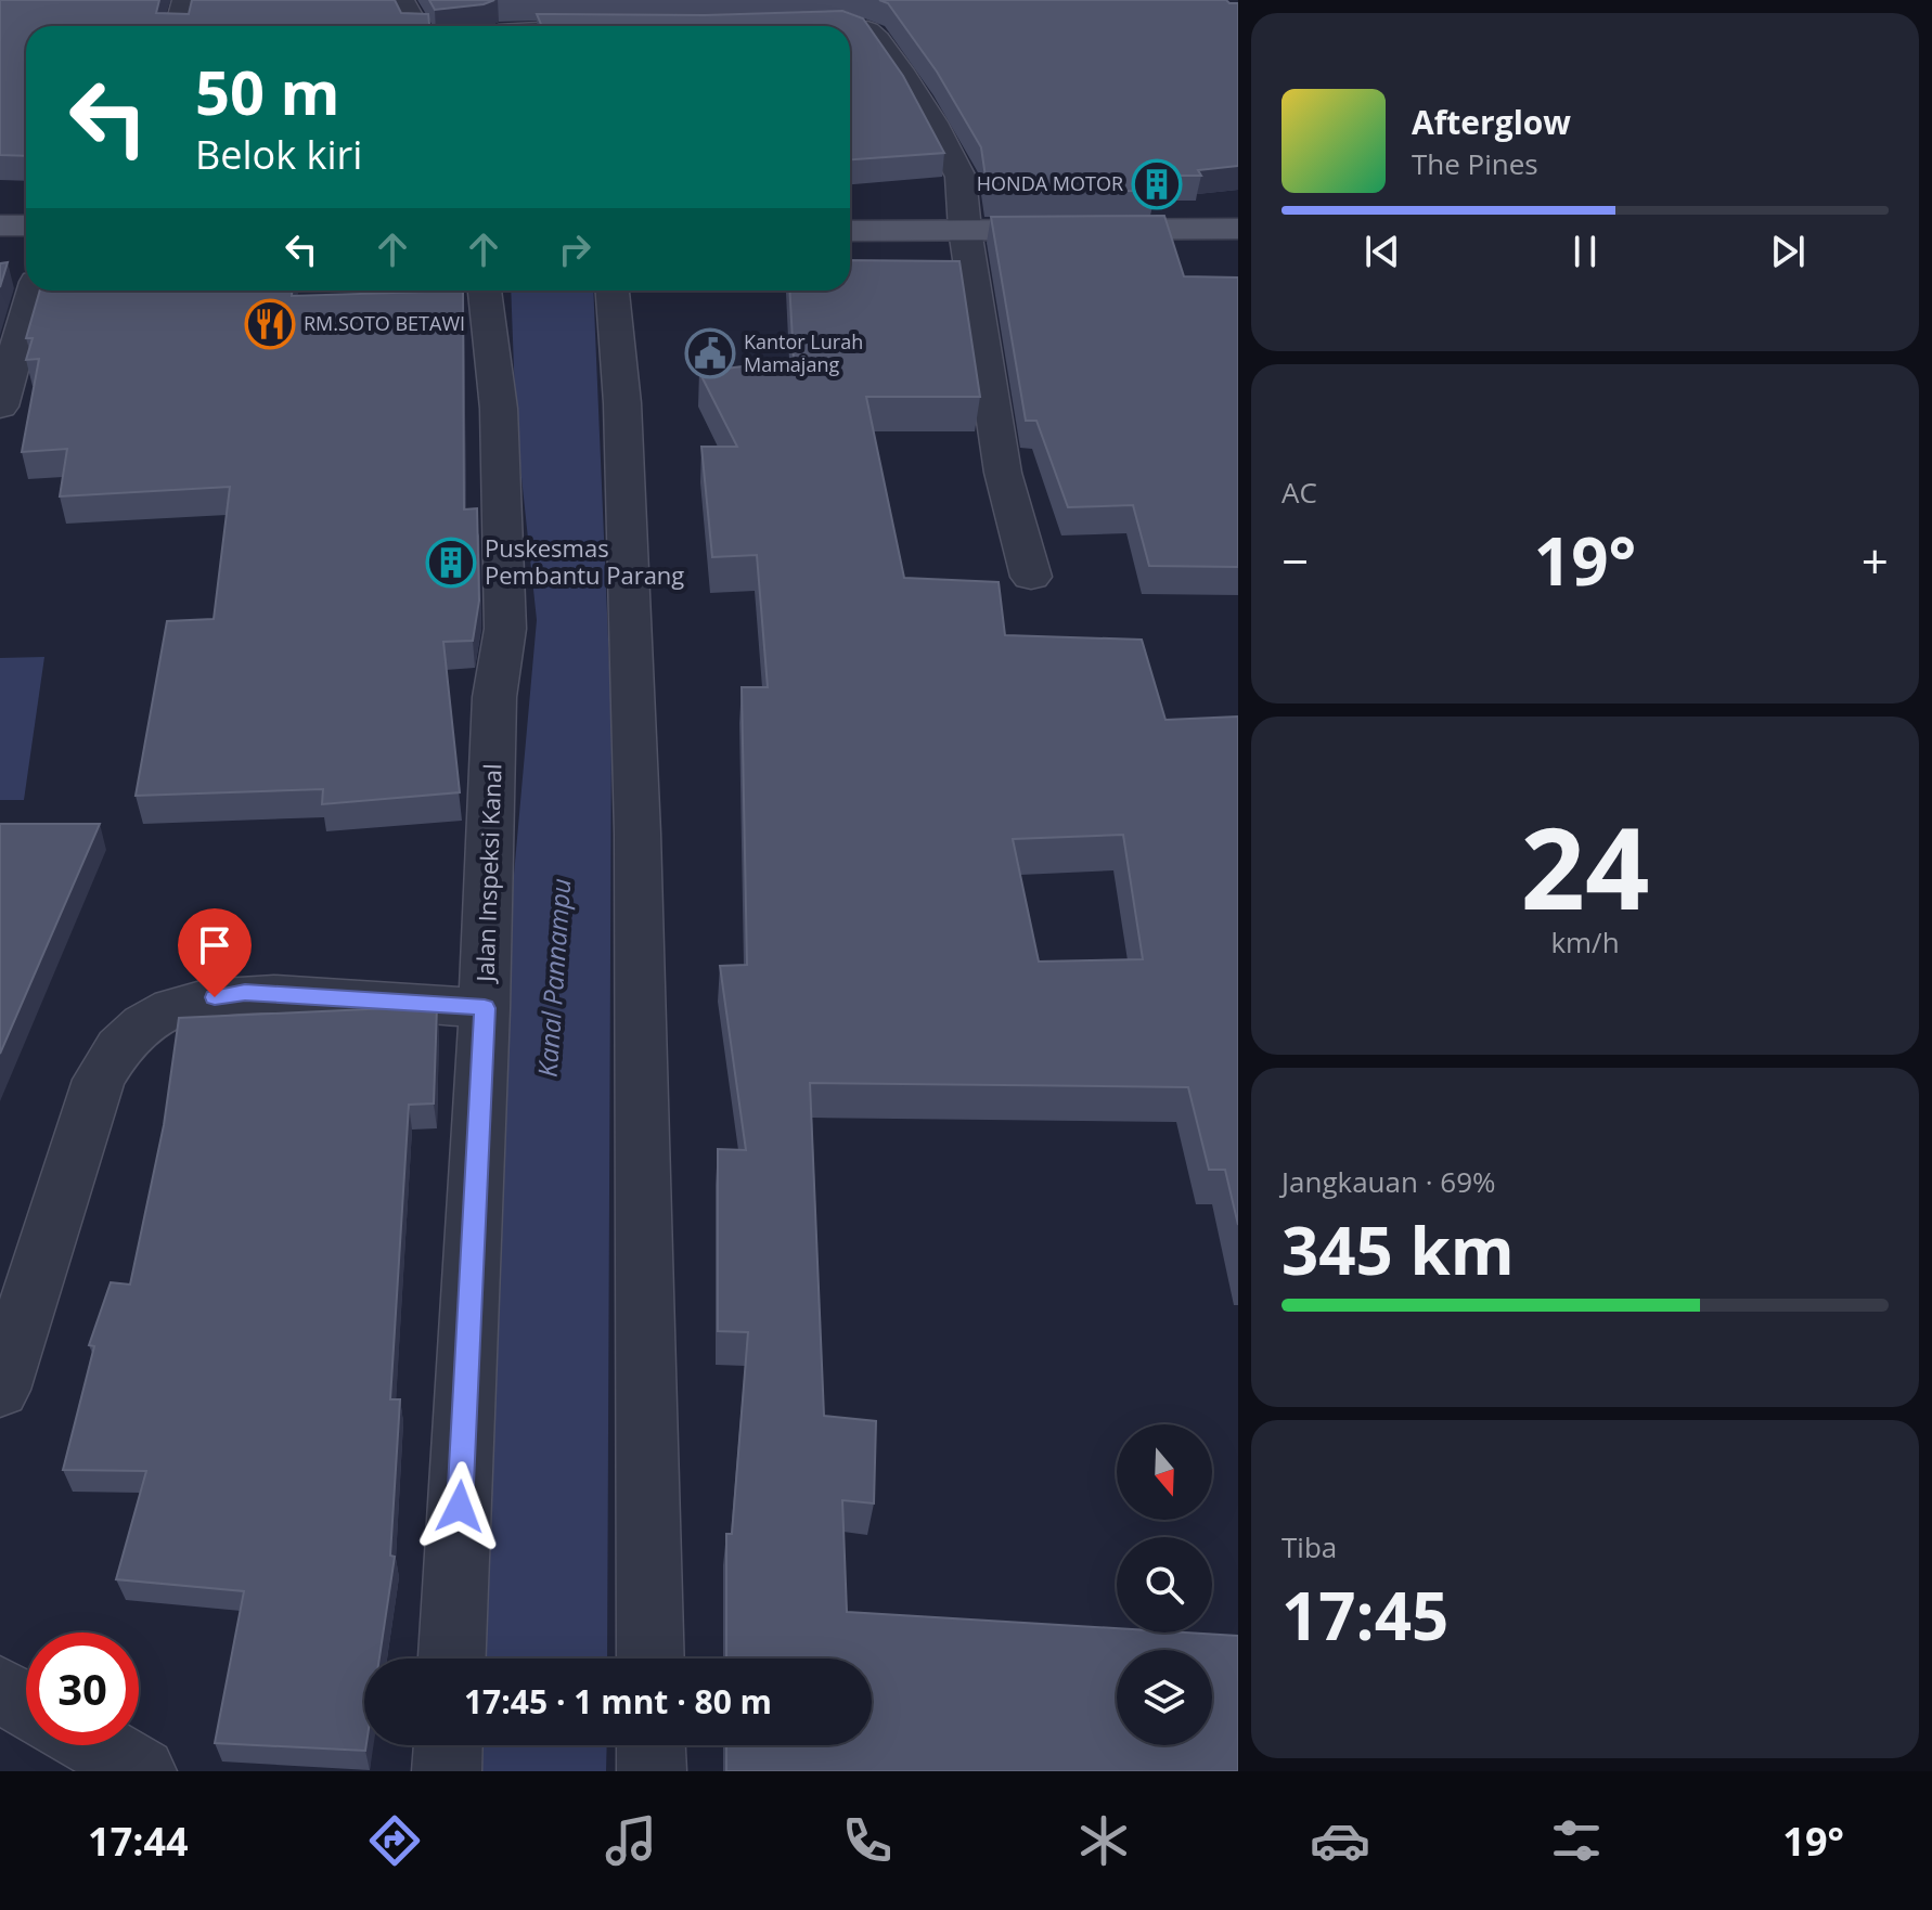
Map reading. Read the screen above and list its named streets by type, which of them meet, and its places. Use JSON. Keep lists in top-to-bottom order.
{
  "streets": {
    "street": ["Jalan Inspeksi Kanal"]
  },
  "water": ["Kanal Pannampu"],
  "places": {
    "building": ["HONDA MOTOR", "Puskesmas Pembantu Parang"],
    "restaurant": ["RM.SOTO BETAWI"],
    "public building": ["Kantor Lurah Mamajang"]
  },
  "north": "bottom",
  "page": {
    "turn": ["50 m", "Belok kiri"],
    "song": ["Afterglow", "The Pines"],
    "tile": [
      "AC",
      ["24", "km/h"],
      ["Jangkauan · 69%", "345 km"],
      ["Tiba", "17:45"]
    ],
    "heat": ["−", "19°", "+"],
    "limit": "30",
    "trip": "17:45 · 1 mnt · 80 m",
    "tabs": ["17:44", "19°"]
  }
}
